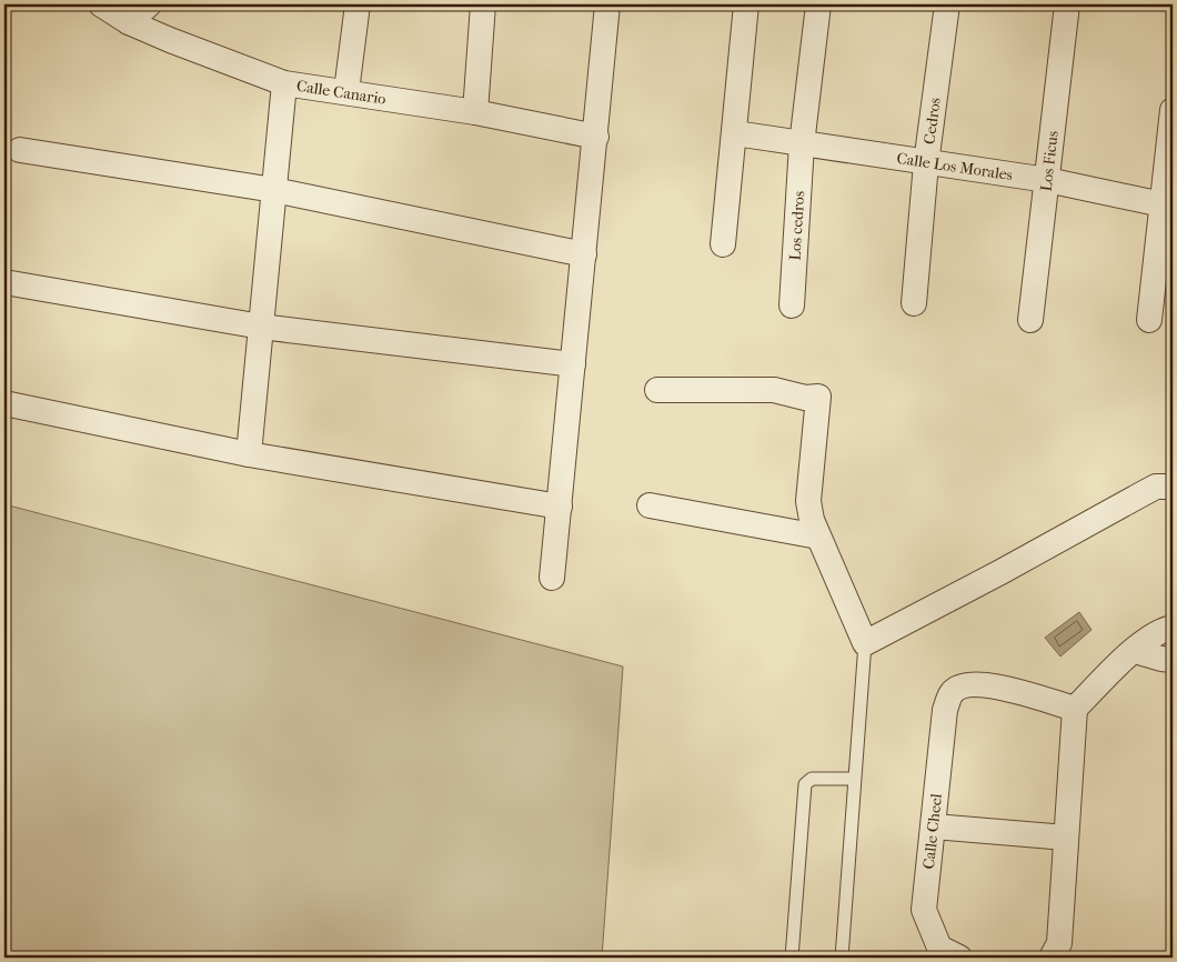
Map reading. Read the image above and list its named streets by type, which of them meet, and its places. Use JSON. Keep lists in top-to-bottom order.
{
  "streets": {
    "street": [
      "Calle Canario",
      "Cedros",
      "Los Ficus",
      "Calle Los Morales",
      "Los cedros",
      "Calle Cheel"
    ]
  },
  "crossings": [
    ["Cedros", "Calle Los Morales"],
    ["Los Ficus", "Calle Los Morales"],
    ["Calle Los Morales", "Los cedros"]
  ]
}
